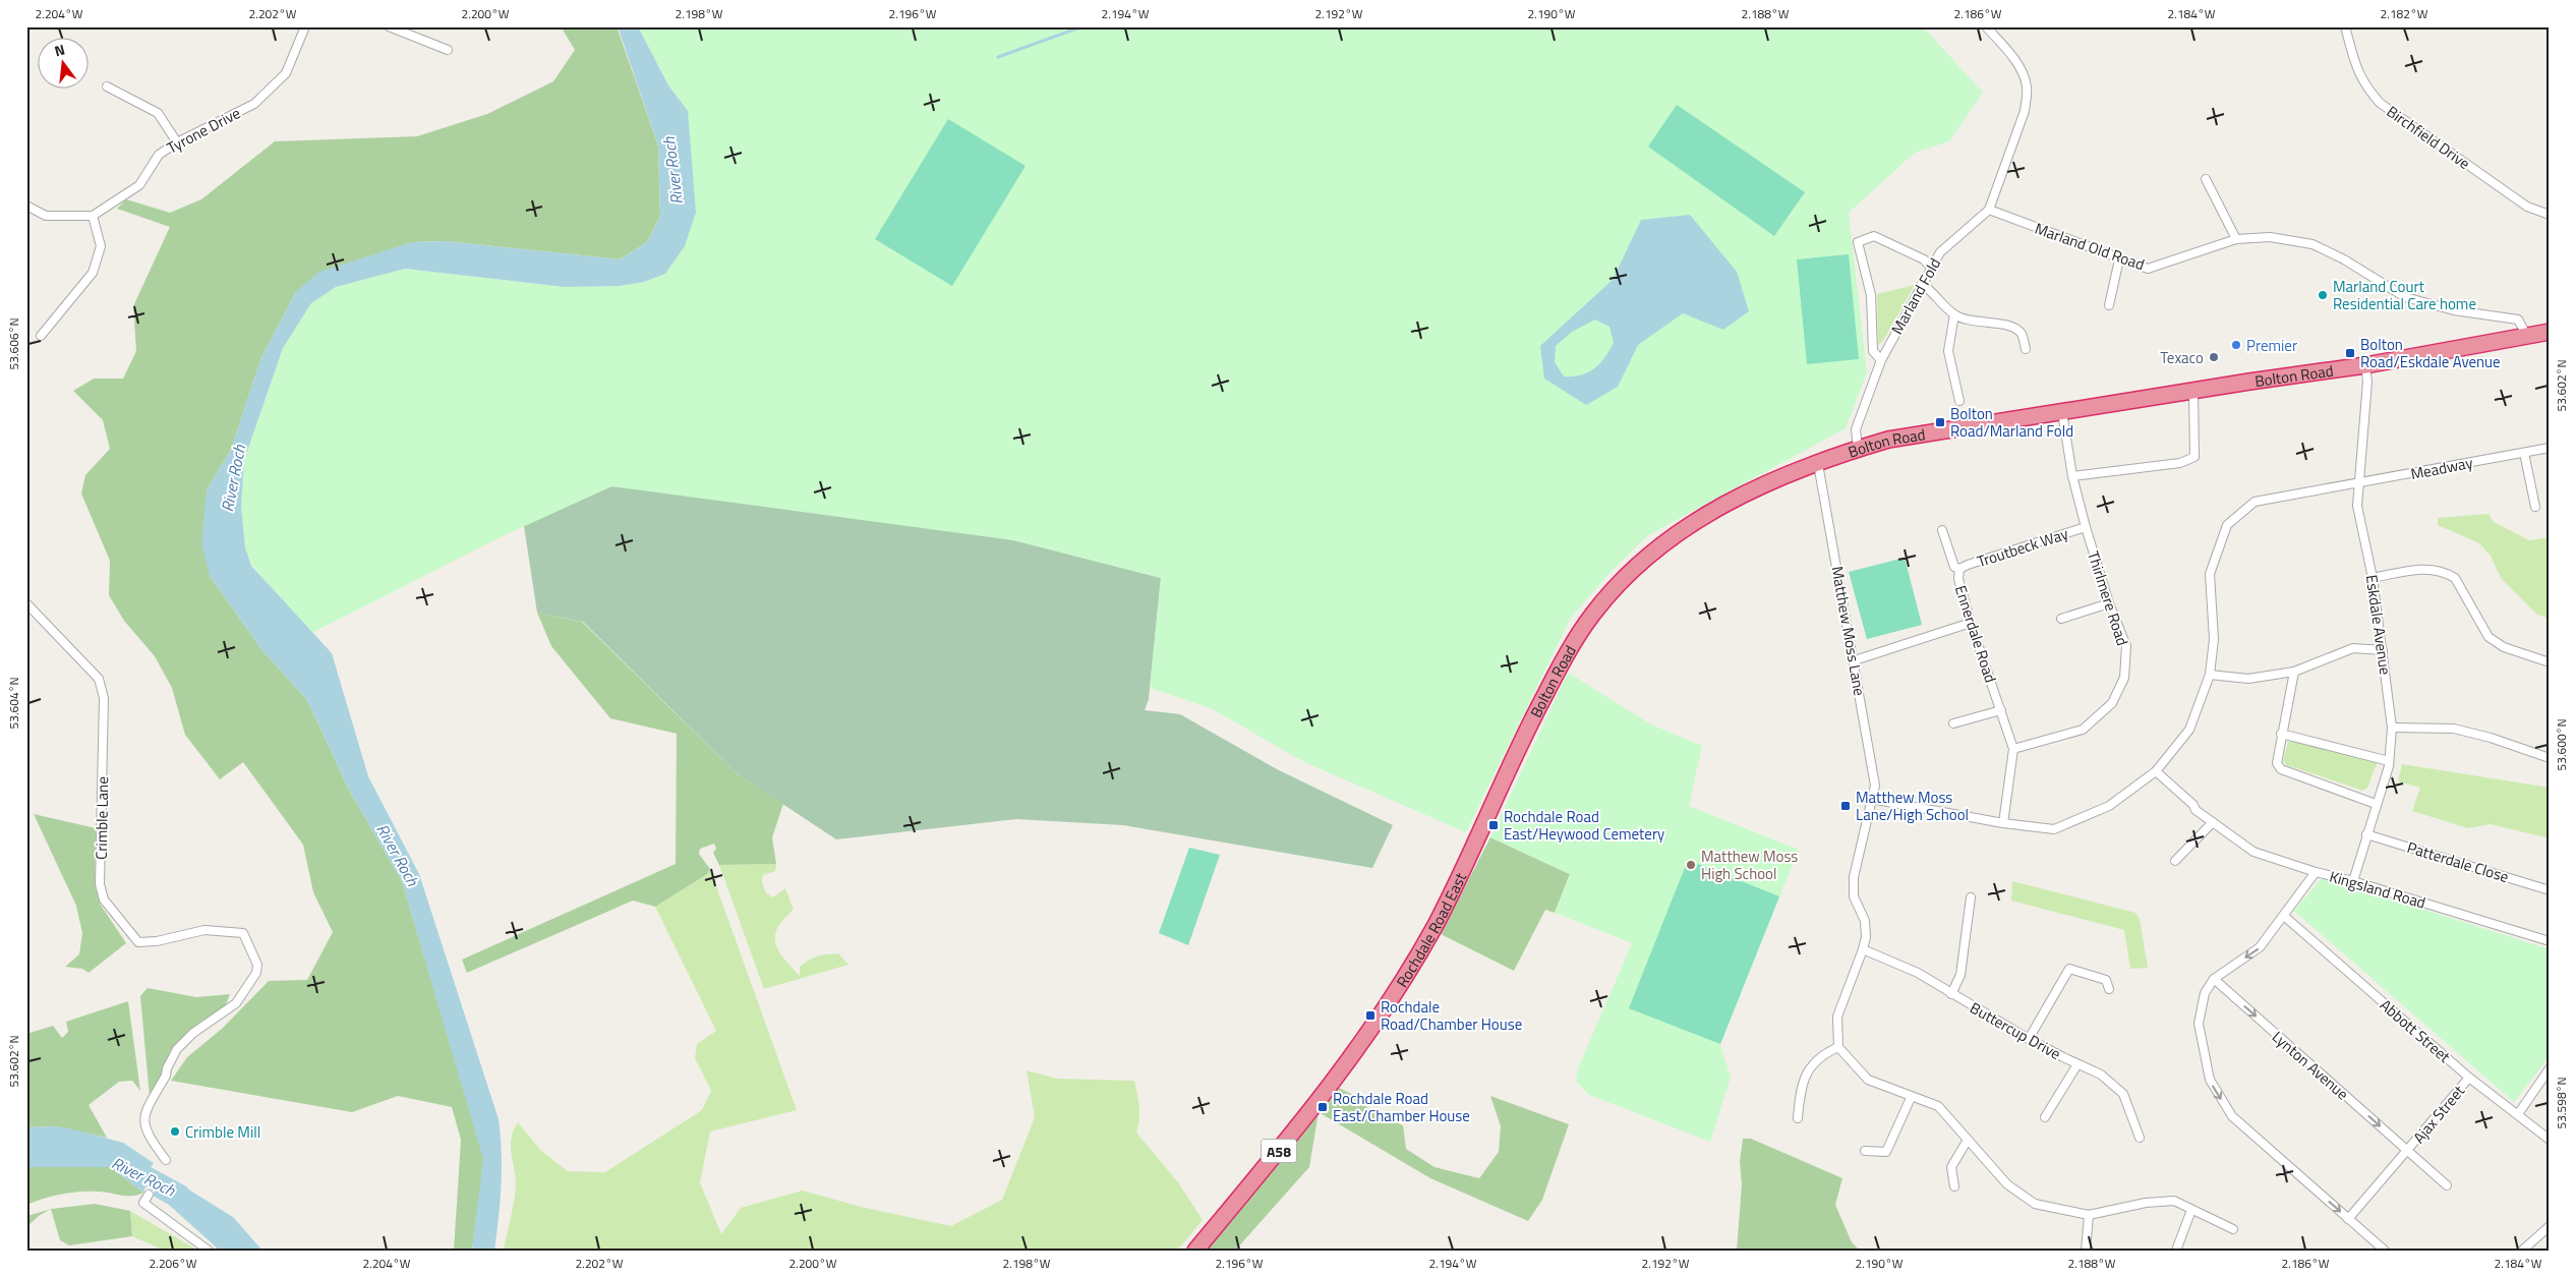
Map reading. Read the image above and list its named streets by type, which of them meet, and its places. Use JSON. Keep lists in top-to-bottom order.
{
  "streets": {
    "highway": ["Bolton Road", "Rochdale Road East", "A58"],
    "street": [
      "Tyrone Drive",
      "Birchfield Drive",
      "Marland Old Road",
      "Marland Fold",
      "Meadway",
      "Troutbeck Way",
      "Thirlmere Road",
      "Eskdale Avenue",
      "Matthew Moss Lane",
      "Ennerdale Road",
      "Crimble Lane",
      "Patterdale Close",
      "Kingsland Road",
      "Buttercup Drive",
      "Abbott Street",
      "Lynton Avenue",
      "Ajax Street"
    ]
  },
  "crossings": [
    ["Marland Old Road", "Marland Fold"],
    ["Marland Old Road", "Bolton Road"],
    ["Marland Fold", "Bolton Road"],
    ["Bolton Road", "Thirlmere Road"],
    ["Bolton Road", "Eskdale Avenue"],
    ["Bolton Road", "Matthew Moss Lane"],
    ["Bolton Road", "Rochdale Road East"],
    ["Meadway", "Eskdale Avenue"],
    ["Meadway", "Matthew Moss Lane"],
    ["Meadway", "Ennerdale Road"],
    ["Meadway", "Kingsland Road"],
    ["Troutbeck Way", "Thirlmere Road"],
    ["Troutbeck Way", "Ennerdale Road"],
    ["Thirlmere Road", "Ennerdale Road"],
    ["Eskdale Avenue", "Patterdale Close"],
    ["Eskdale Avenue", "Kingsland Road"],
    ["Matthew Moss Lane", "Buttercup Drive"],
    ["Abbott Street", "Ajax Street"],
    ["Lynton Avenue", "Ajax Street"]
  ],
  "one_way": ["Lynton Avenue"],
  "water": ["River Roch"],
  "places": {
    "other": [
      "Marland Court Residential Care home",
      "Premier",
      "Texaco",
      "Matthew Moss High School",
      "Crimble Mill"
    ],
    "transit": [
      "Bolton Road/Eskdale Avenue",
      "Bolton Road/Marland Fold",
      "Matthew Moss Lane/High School",
      "Rochdale Road East/Heywood Cemetery",
      "Rochdale Road/Chamber House",
      "Rochdale Road East/Chamber House"
    ]
  },
  "north": "top",
  "coordinates": [
    "2.204°W",
    "2.202°W",
    "2.200°W",
    "2.198°W",
    "2.196°W",
    "2.194°W",
    "2.192°W",
    "2.190°W",
    "2.188°W",
    "2.186°W",
    "2.184°W",
    "2.182°W",
    "53.606°N",
    "53.602°N",
    "53.604°N",
    "53.600°N",
    "53.598°N",
    "2.206°W"
  ]
}
